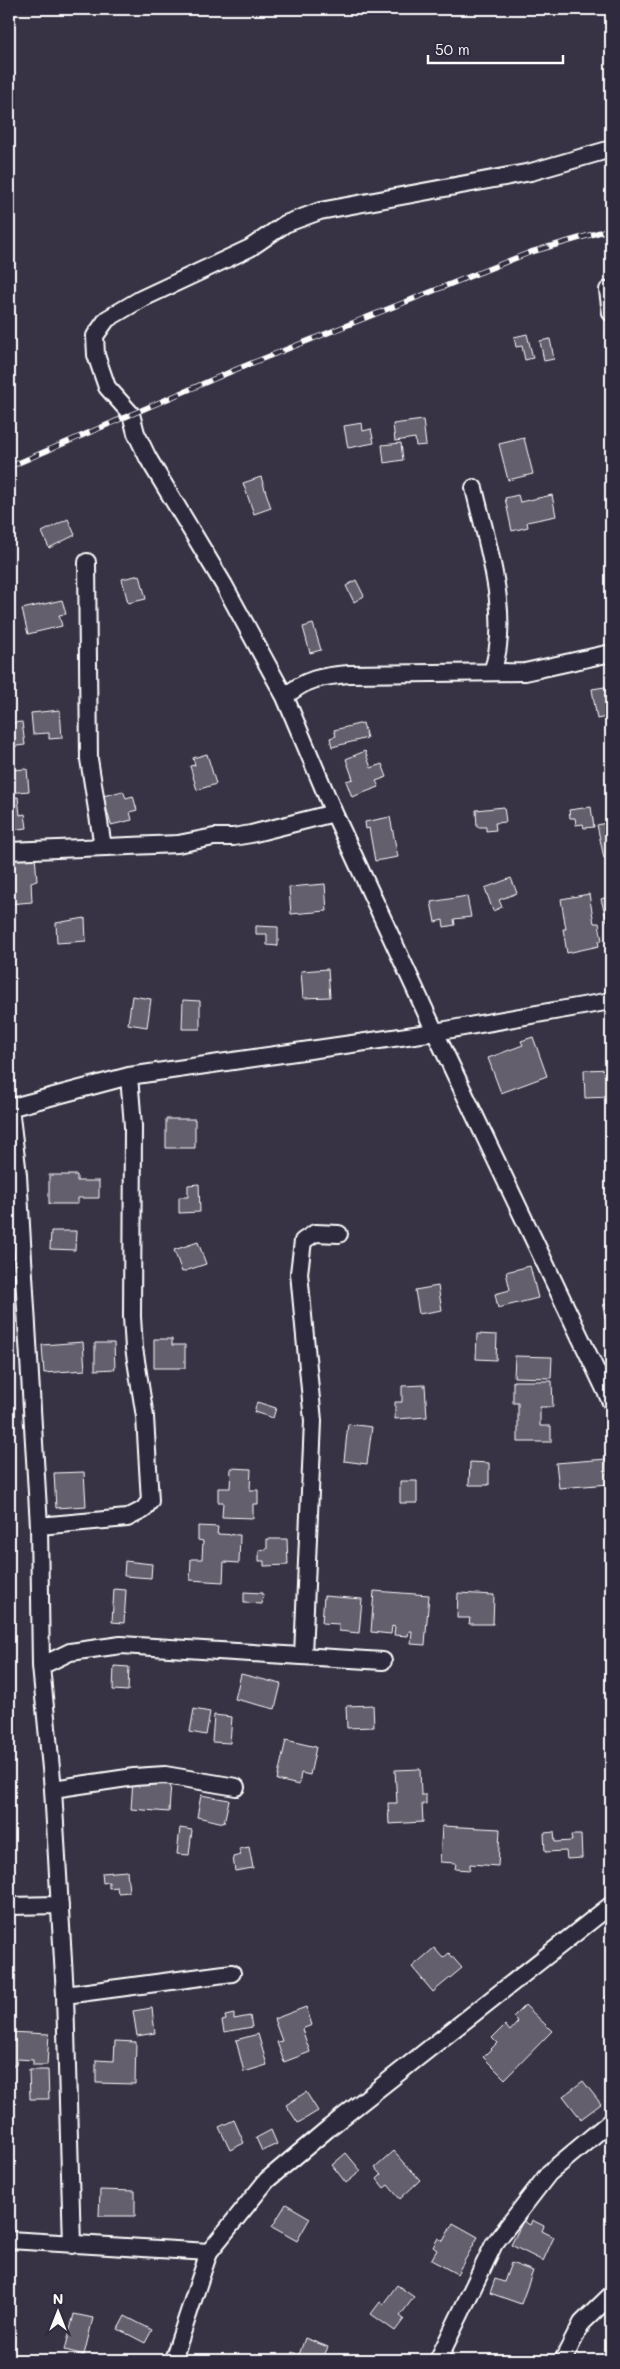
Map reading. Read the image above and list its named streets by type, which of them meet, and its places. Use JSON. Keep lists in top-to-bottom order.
{
  "scale_bar": "50 m",
  "north": "top"
}
